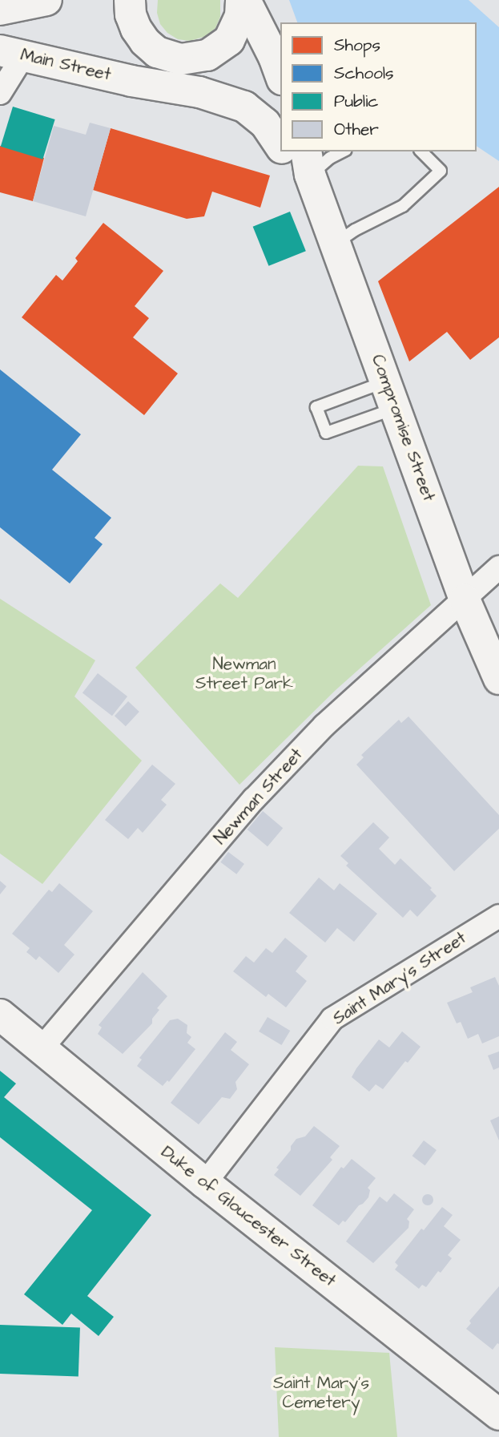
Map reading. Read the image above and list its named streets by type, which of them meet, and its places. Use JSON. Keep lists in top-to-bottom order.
{
  "streets": {
    "main road": ["Main Street", "Compromise Street", "Duke of Gloucester Street"],
    "street": ["Newman Street", "Saint Mary's Street"]
  },
  "crossings": [
    ["Compromise Street", "Newman Street"],
    ["Newman Street", "Duke of Gloucester Street"],
    ["Saint Mary's Street", "Duke of Gloucester Street"]
  ],
  "parks": ["Newman Street Park", "Saint Mary's Cemetery"],
  "legend": [
    "Shops",
    "Schools",
    "Public",
    "Other"
  ]
}
